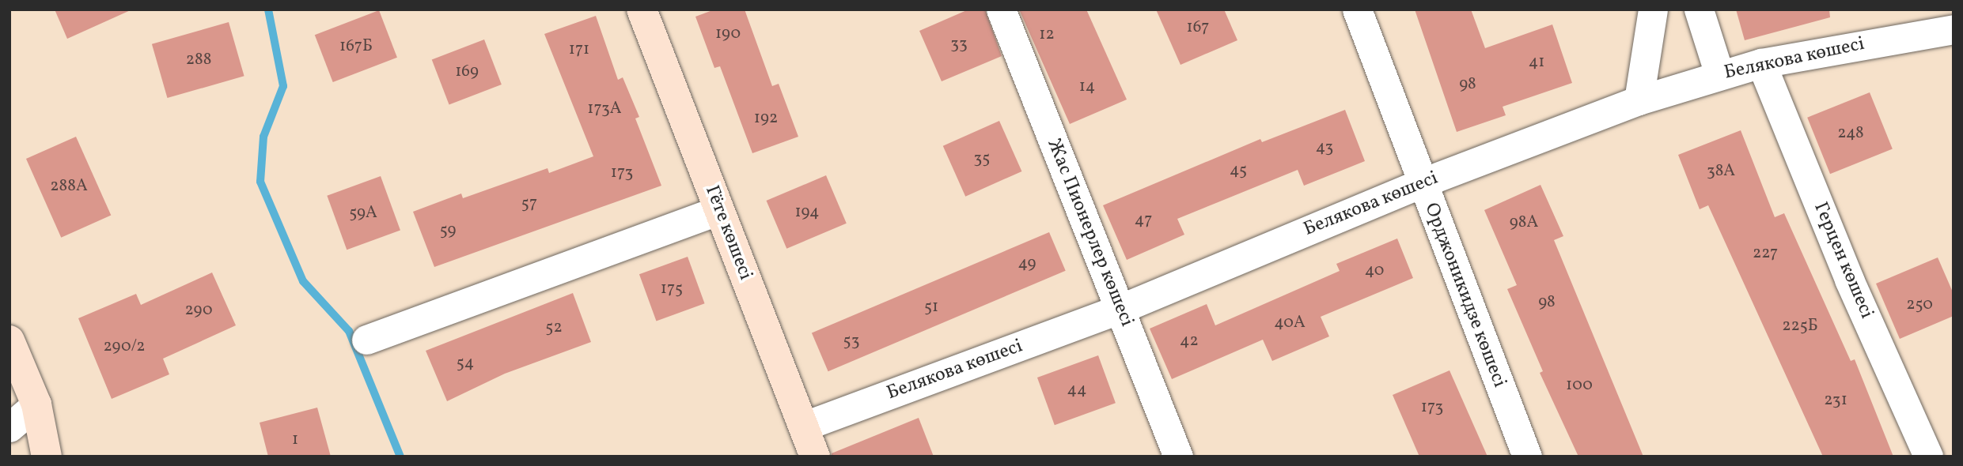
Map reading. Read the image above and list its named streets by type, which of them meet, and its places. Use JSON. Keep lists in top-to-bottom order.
{
  "streets": {
    "street": [
      "Белякова көшесі",
      "Гёте көшесі",
      "Жас Пионерлер көшесі",
      "Герцен көшесі",
      "Орджоникидзе көшесі"
    ]
  },
  "crossings": [
    ["Белякова көшесі", "Гёте көшесі"],
    ["Белякова көшесі", "Жас Пионерлер көшесі"],
    ["Белякова көшесі", "Герцен көшесі"],
    ["Белякова көшесі", "Орджоникидзе көшесі"]
  ],
  "house_numbers": [
    "167",
    "190",
    "12",
    "33",
    "167Б",
    "171",
    "288",
    "41",
    "169",
    "98",
    "14",
    "173А",
    "192",
    "248",
    "43",
    "35",
    "45",
    "38А",
    "173",
    "288А",
    "57",
    "194",
    "59А",
    "47",
    "98А",
    "59",
    "227",
    "49",
    "40",
    "175",
    "98",
    "250",
    "51",
    "290",
    "40А",
    "225Б",
    "52",
    "53",
    "42",
    "290/2",
    "54",
    "100",
    "44",
    "231",
    "173",
    "1"
  ]
}
